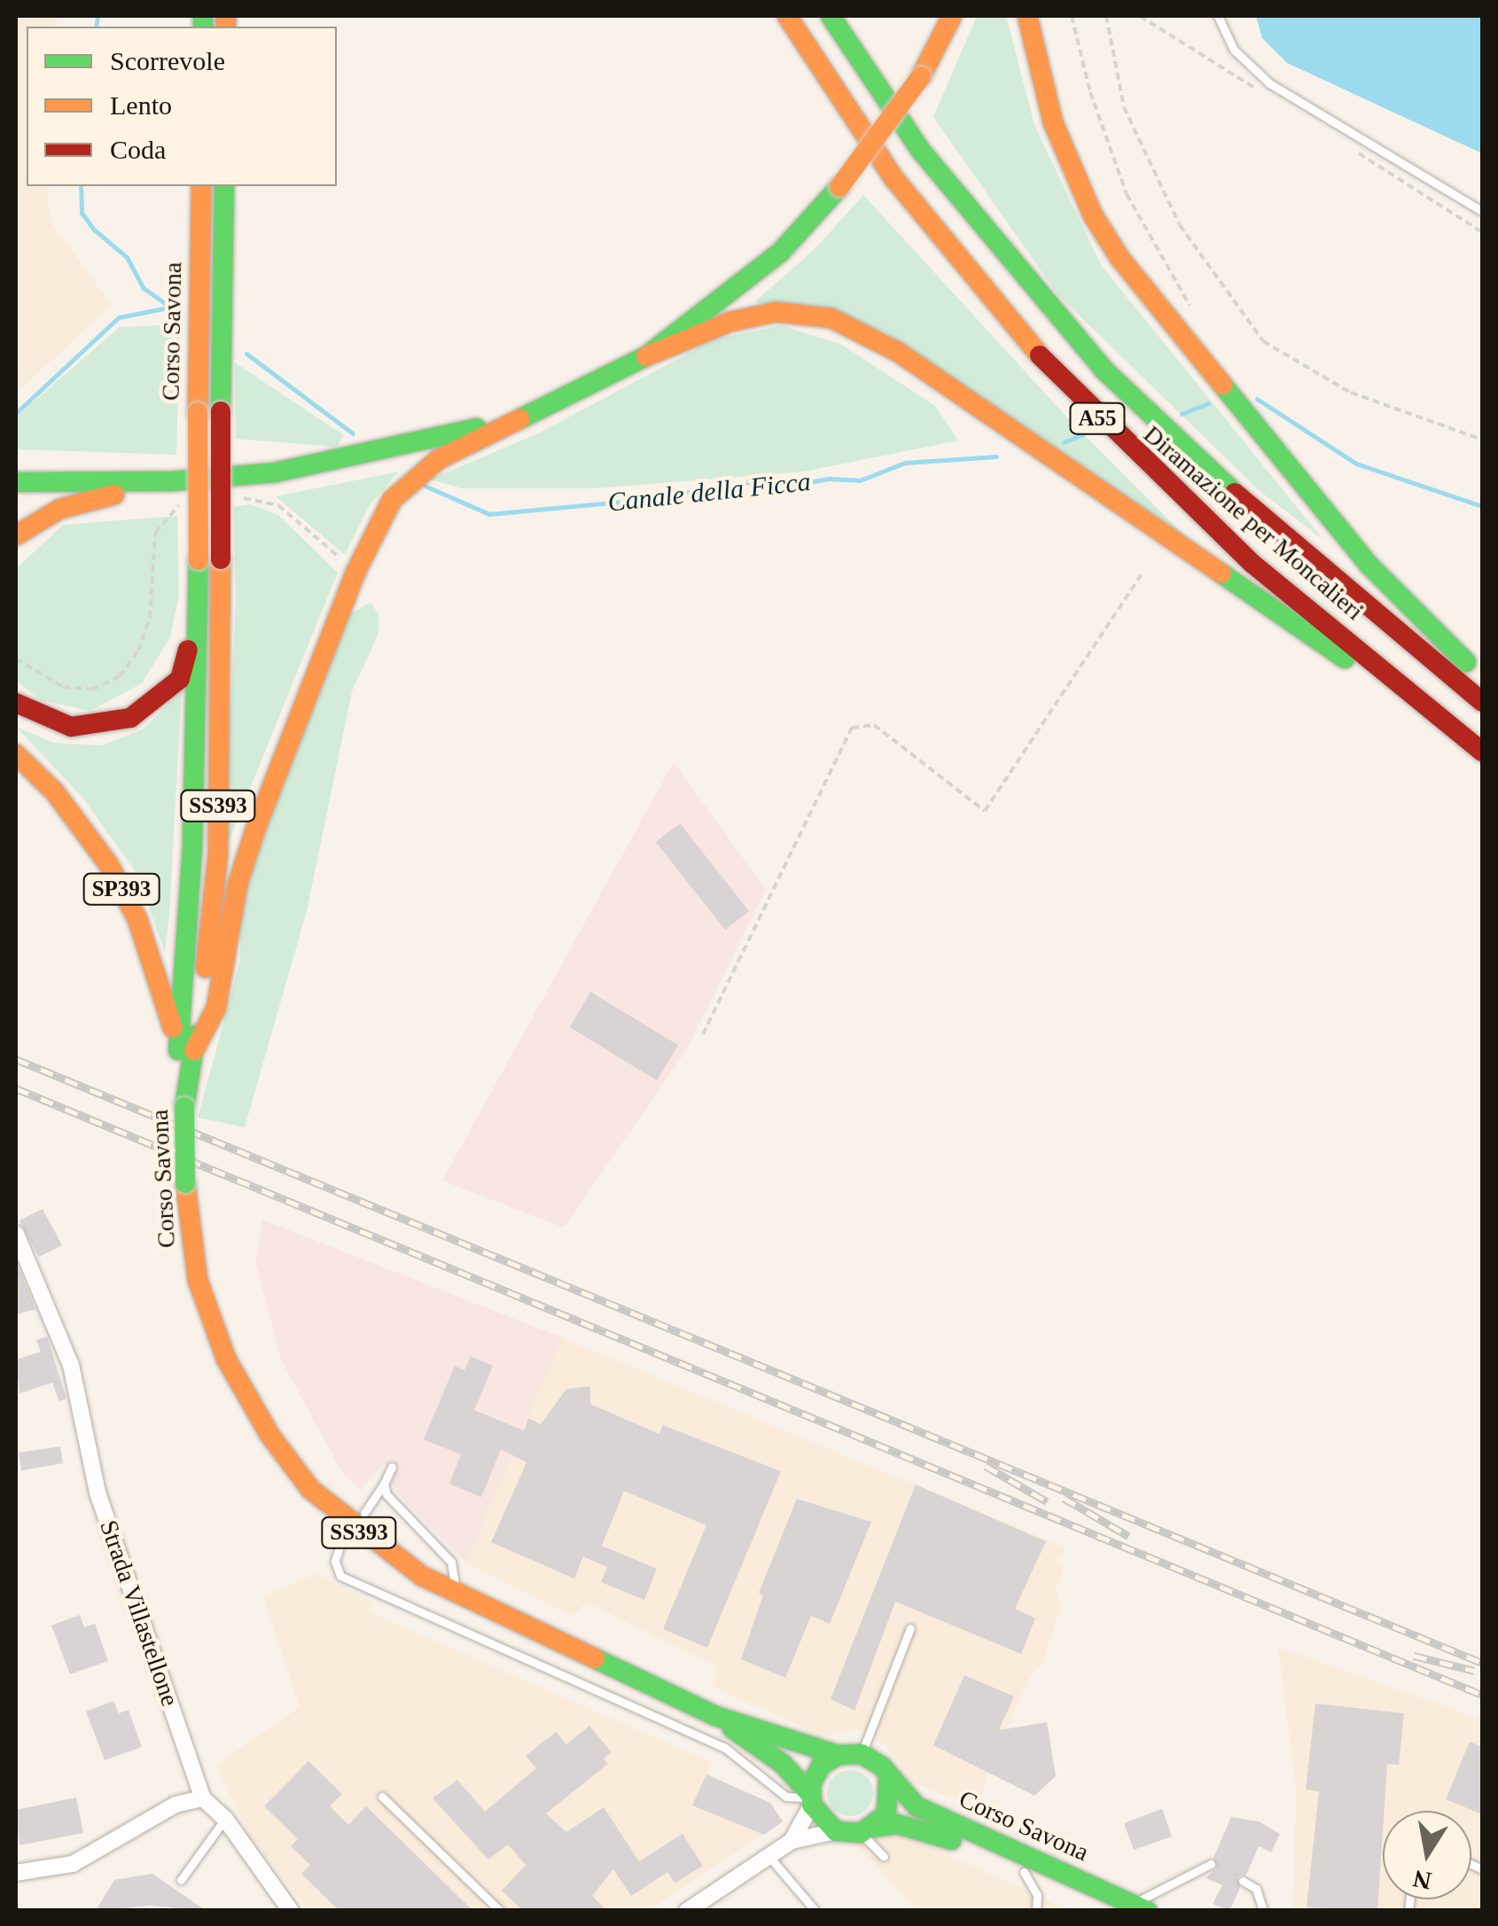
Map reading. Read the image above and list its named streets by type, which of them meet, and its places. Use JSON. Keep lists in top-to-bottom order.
{
  "streets": {
    "main road": [
      "Corso Savona",
      "A55",
      "Diramazione per Moncalieri",
      "SS393",
      "SP393"
    ],
    "street": ["Strada Villastellone"]
  },
  "crossings": [
    ["Corso Savona", "SP393"]
  ],
  "water": ["Canale della Ficca"],
  "legend": ["Scorrevole", "Lento", "Coda"],
  "north": "bottom"
}
